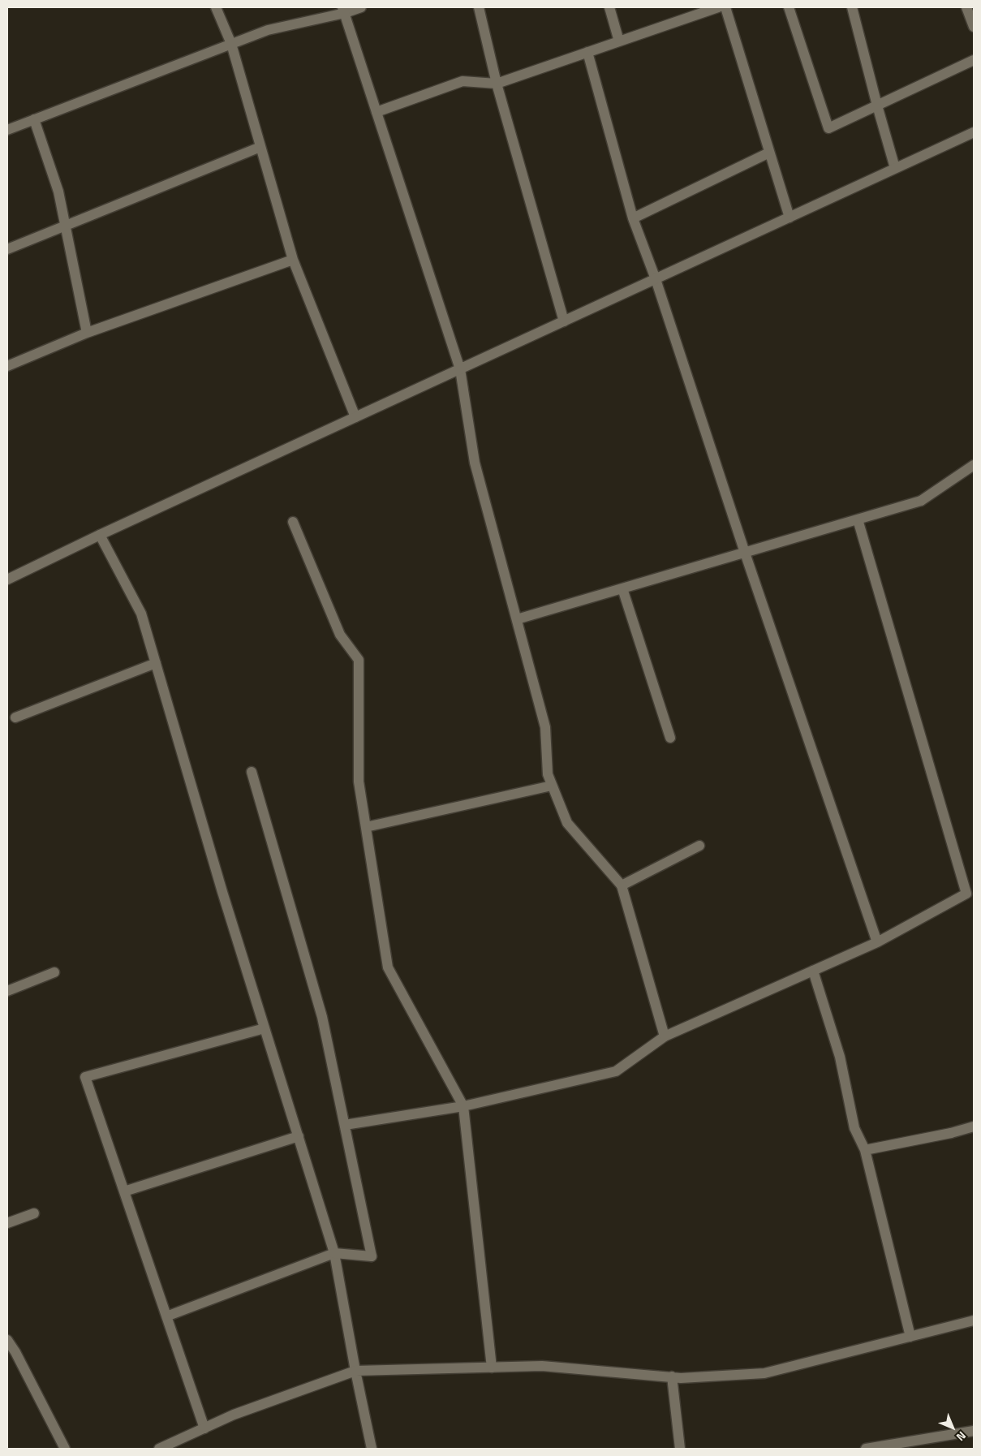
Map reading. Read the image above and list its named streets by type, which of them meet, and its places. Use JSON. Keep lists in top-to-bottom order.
{
  "north": "bottom right"
}
